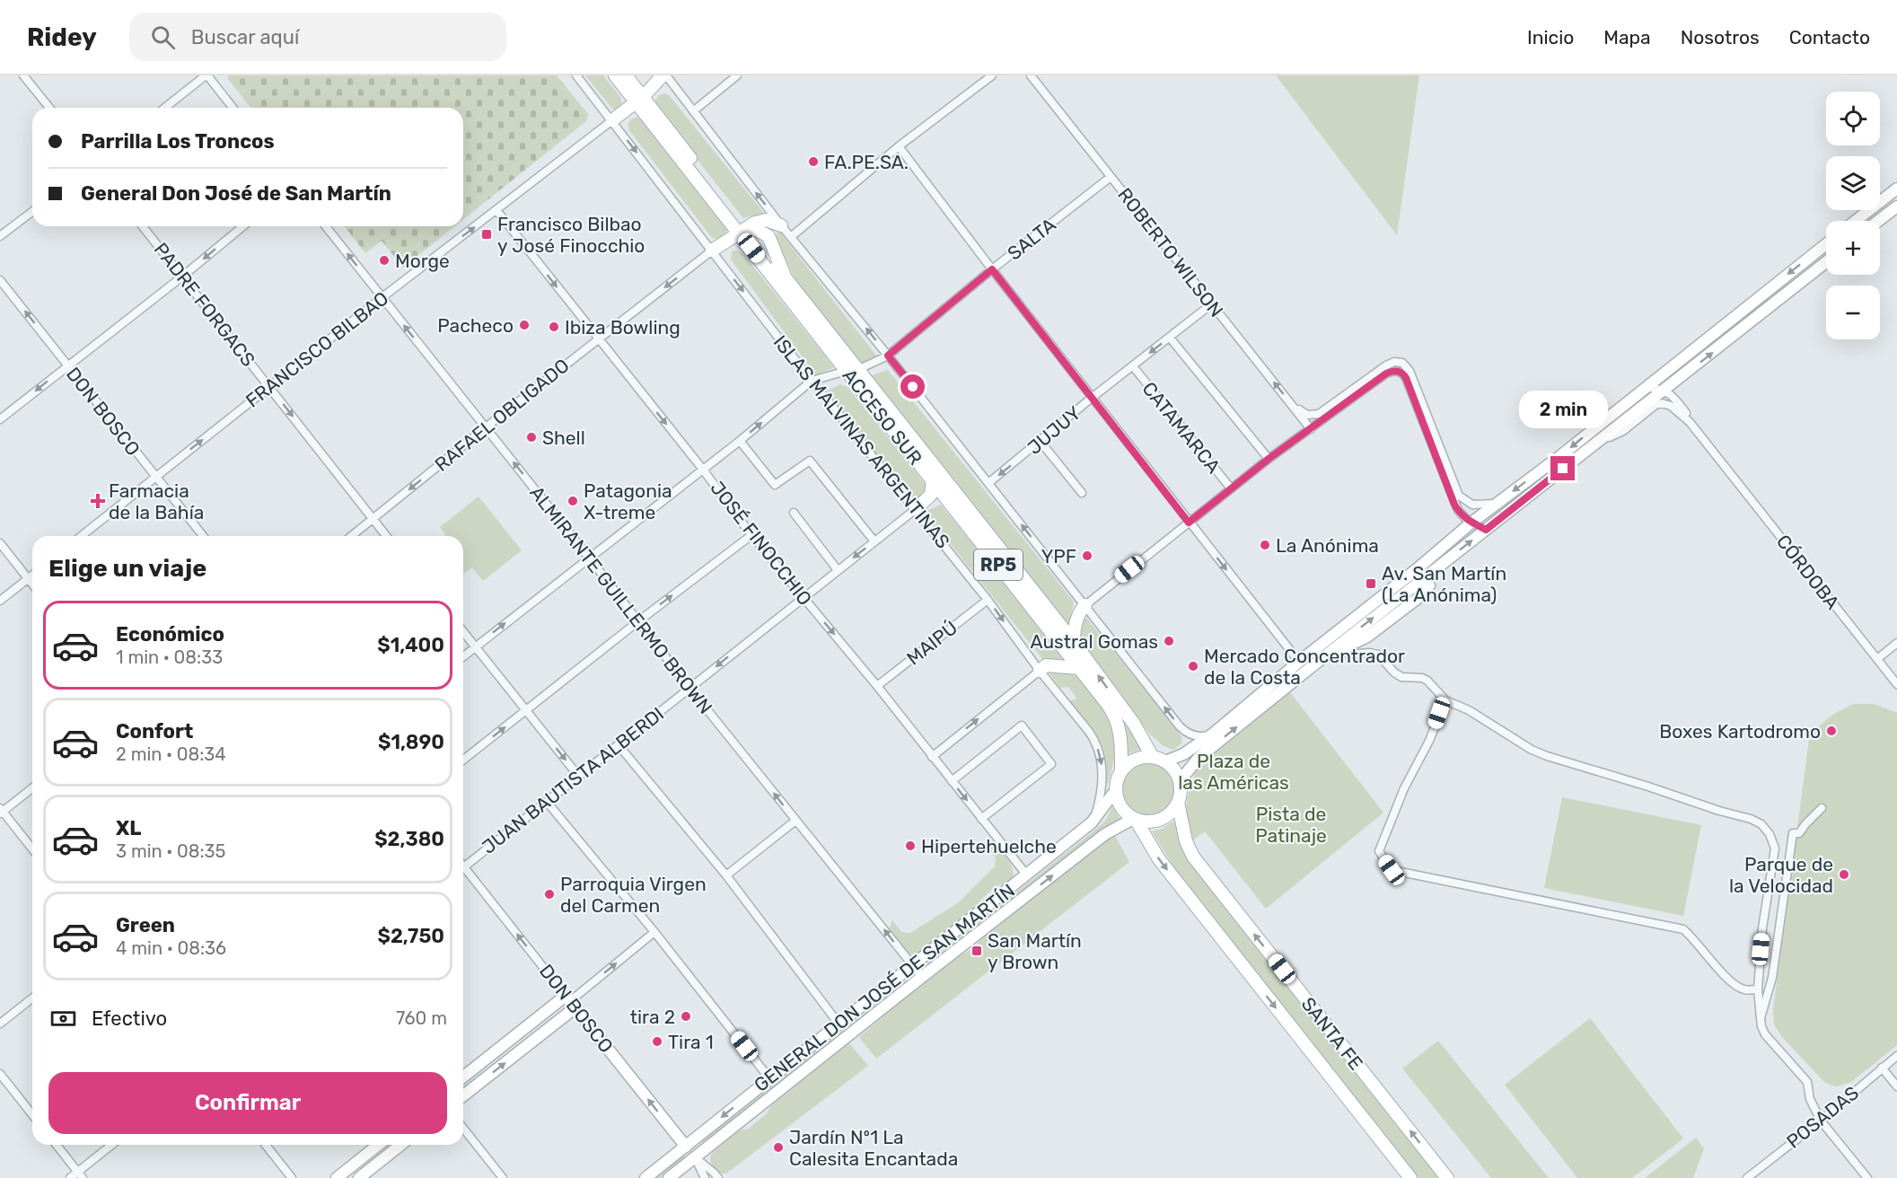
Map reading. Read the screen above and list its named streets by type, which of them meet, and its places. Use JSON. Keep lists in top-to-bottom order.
{
  "streets": {
    "main road": [
      "DON BOSCO",
      "ACCESO SUR",
      "RP5",
      "GENERAL DON JOSÉ DE SAN MARTÍN",
      "SANTA FE"
    ],
    "street": [
      "SALTA",
      "ROBERTO WILSON",
      "PADRE FORGACS",
      "FRANCISCO BILBAO",
      "RAFAEL OBLIGADO",
      "CATAMARCA",
      "JUJUY",
      "ISLAS MALVINAS ARGENTINAS",
      "JOSÉ FINOCCHIO",
      "CÓRDOBA",
      "ALMIRANTE GUILLERMO BROWN",
      "MAIPÚ",
      "JUAN BAUTISTA ALBERDI",
      "POSADAS"
    ]
  },
  "crossings": [
    ["SALTA", "ROBERTO WILSON"],
    ["SALTA", "ACCESO SUR"],
    ["SALTA", "ISLAS MALVINAS ARGENTINAS"],
    ["ROBERTO WILSON", "CATAMARCA"],
    ["ROBERTO WILSON", "JUJUY"],
    ["PADRE FORGACS", "FRANCISCO BILBAO"],
    ["PADRE FORGACS", "RAFAEL OBLIGADO"],
    ["FRANCISCO BILBAO", "DON BOSCO"],
    ["FRANCISCO BILBAO", "ISLAS MALVINAS ARGENTINAS"],
    ["FRANCISCO BILBAO", "JOSÉ FINOCCHIO"],
    ["FRANCISCO BILBAO", "ALMIRANTE GUILLERMO BROWN"],
    ["DON BOSCO", "GENERAL DON JOSÉ DE SAN MARTÍN"],
    ["RAFAEL OBLIGADO", "ISLAS MALVINAS ARGENTINAS"],
    ["RAFAEL OBLIGADO", "JOSÉ FINOCCHIO"],
    ["RAFAEL OBLIGADO", "ALMIRANTE GUILLERMO BROWN"],
    ["ACCESO SUR", "RP5"],
    ["ACCESO SUR", "GENERAL DON JOSÉ DE SAN MARTÍN"],
    ["ACCESO SUR", "SANTA FE"],
    ["CATAMARCA", "JUJUY"],
    ["ISLAS MALVINAS ARGENTINAS", "MAIPÚ"],
    ["ISLAS MALVINAS ARGENTINAS", "JUAN BAUTISTA ALBERDI"],
    ["ISLAS MALVINAS ARGENTINAS", "GENERAL DON JOSÉ DE SAN MARTÍN"],
    ["JOSÉ FINOCCHIO", "MAIPÚ"],
    ["JOSÉ FINOCCHIO", "JUAN BAUTISTA ALBERDI"],
    ["JOSÉ FINOCCHIO", "GENERAL DON JOSÉ DE SAN MARTÍN"],
    ["RP5", "GENERAL DON JOSÉ DE SAN MARTÍN"],
    ["RP5", "SANTA FE"],
    ["ALMIRANTE GUILLERMO BROWN", "JUAN BAUTISTA ALBERDI"],
    ["ALMIRANTE GUILLERMO BROWN", "GENERAL DON JOSÉ DE SAN MARTÍN"],
    ["GENERAL DON JOSÉ DE SAN MARTÍN", "SANTA FE"]
  ],
  "one_way": [
    "PADRE FORGACS",
    "FRANCISCO BILBAO",
    "DON BOSCO",
    "RAFAEL OBLIGADO",
    "JUJUY",
    "ISLAS MALVINAS ARGENTINAS",
    "JOSÉ FINOCCHIO",
    "ALMIRANTE GUILLERMO BROWN"
  ],
  "parks": ["Plaza de las Américas", "Pista de Patinaje"],
  "places": {
    "other": [
      "FA.PE.SA.",
      "Morge",
      "Pacheco",
      "Ibiza Bowling",
      "Shell",
      "Patagonia X-treme",
      "La Anónima",
      "YPF",
      "Austral Gomas",
      "Mercado Concentrador de la Costa",
      "Boxes Kartodromo",
      "Hipertehuelche",
      "Parque de la Velocidad",
      "Parroquia Virgen del Carmen",
      "tira 2",
      "Tira 1",
      "Jardín Nº1 La Calesita Encantada"
    ],
    "transit": ["Francisco Bilbao y José Finocchio", "Av. San Martín (La Anónima)", "San Martín y Brown"],
    "health": ["Farmacia de la Bahía"]
  },
  "page": {
    "header": "Ridey",
    "search": "Buscar aquí",
    "nav": [
      "Inicio",
      "Mapa",
      "Nosotros",
      "Contacto"
    ],
    "map_buttons": ["+", "−"],
    "banner": ["Parrilla Los Troncos", "General Don José de San Martín"],
    "bubble": "2 min",
    "heading": "Elige un viaje",
    "list": [
      {
        "name": "Económico",
        "note": "1 min · 08:33",
        "value": "$1,400"
      },
      {
        "name": "Confort",
        "note": "2 min · 08:34",
        "value": "$1,890"
      },
      {
        "name": "XL",
        "note": "3 min · 08:35",
        "value": "$2,380"
      },
      {
        "name": "Green",
        "note": "4 min · 08:36",
        "value": "$2,750"
      }
    ],
    "pay": ["Efectivo", "760 m"],
    "buttons": "Confirmar"
  }
}
